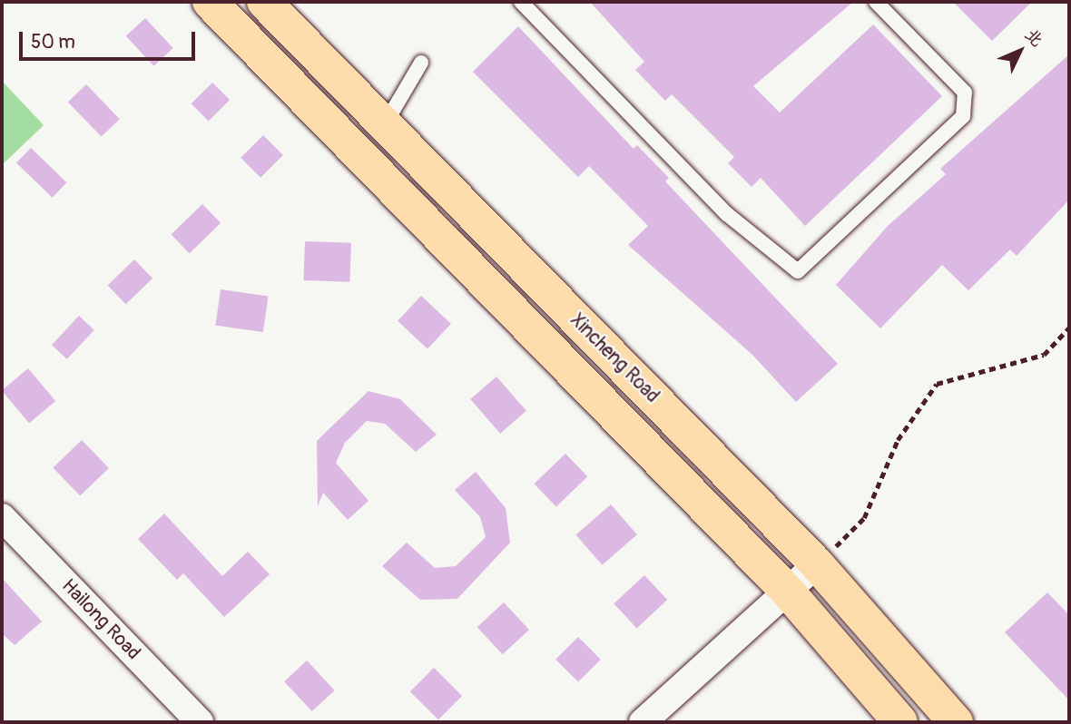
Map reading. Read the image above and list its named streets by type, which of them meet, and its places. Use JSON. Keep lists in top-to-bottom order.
{
  "streets": {
    "main road": ["Xincheng Road"],
    "street": ["Hailong Road"]
  },
  "scale_bar": "50 m",
  "north": "top right"
}
